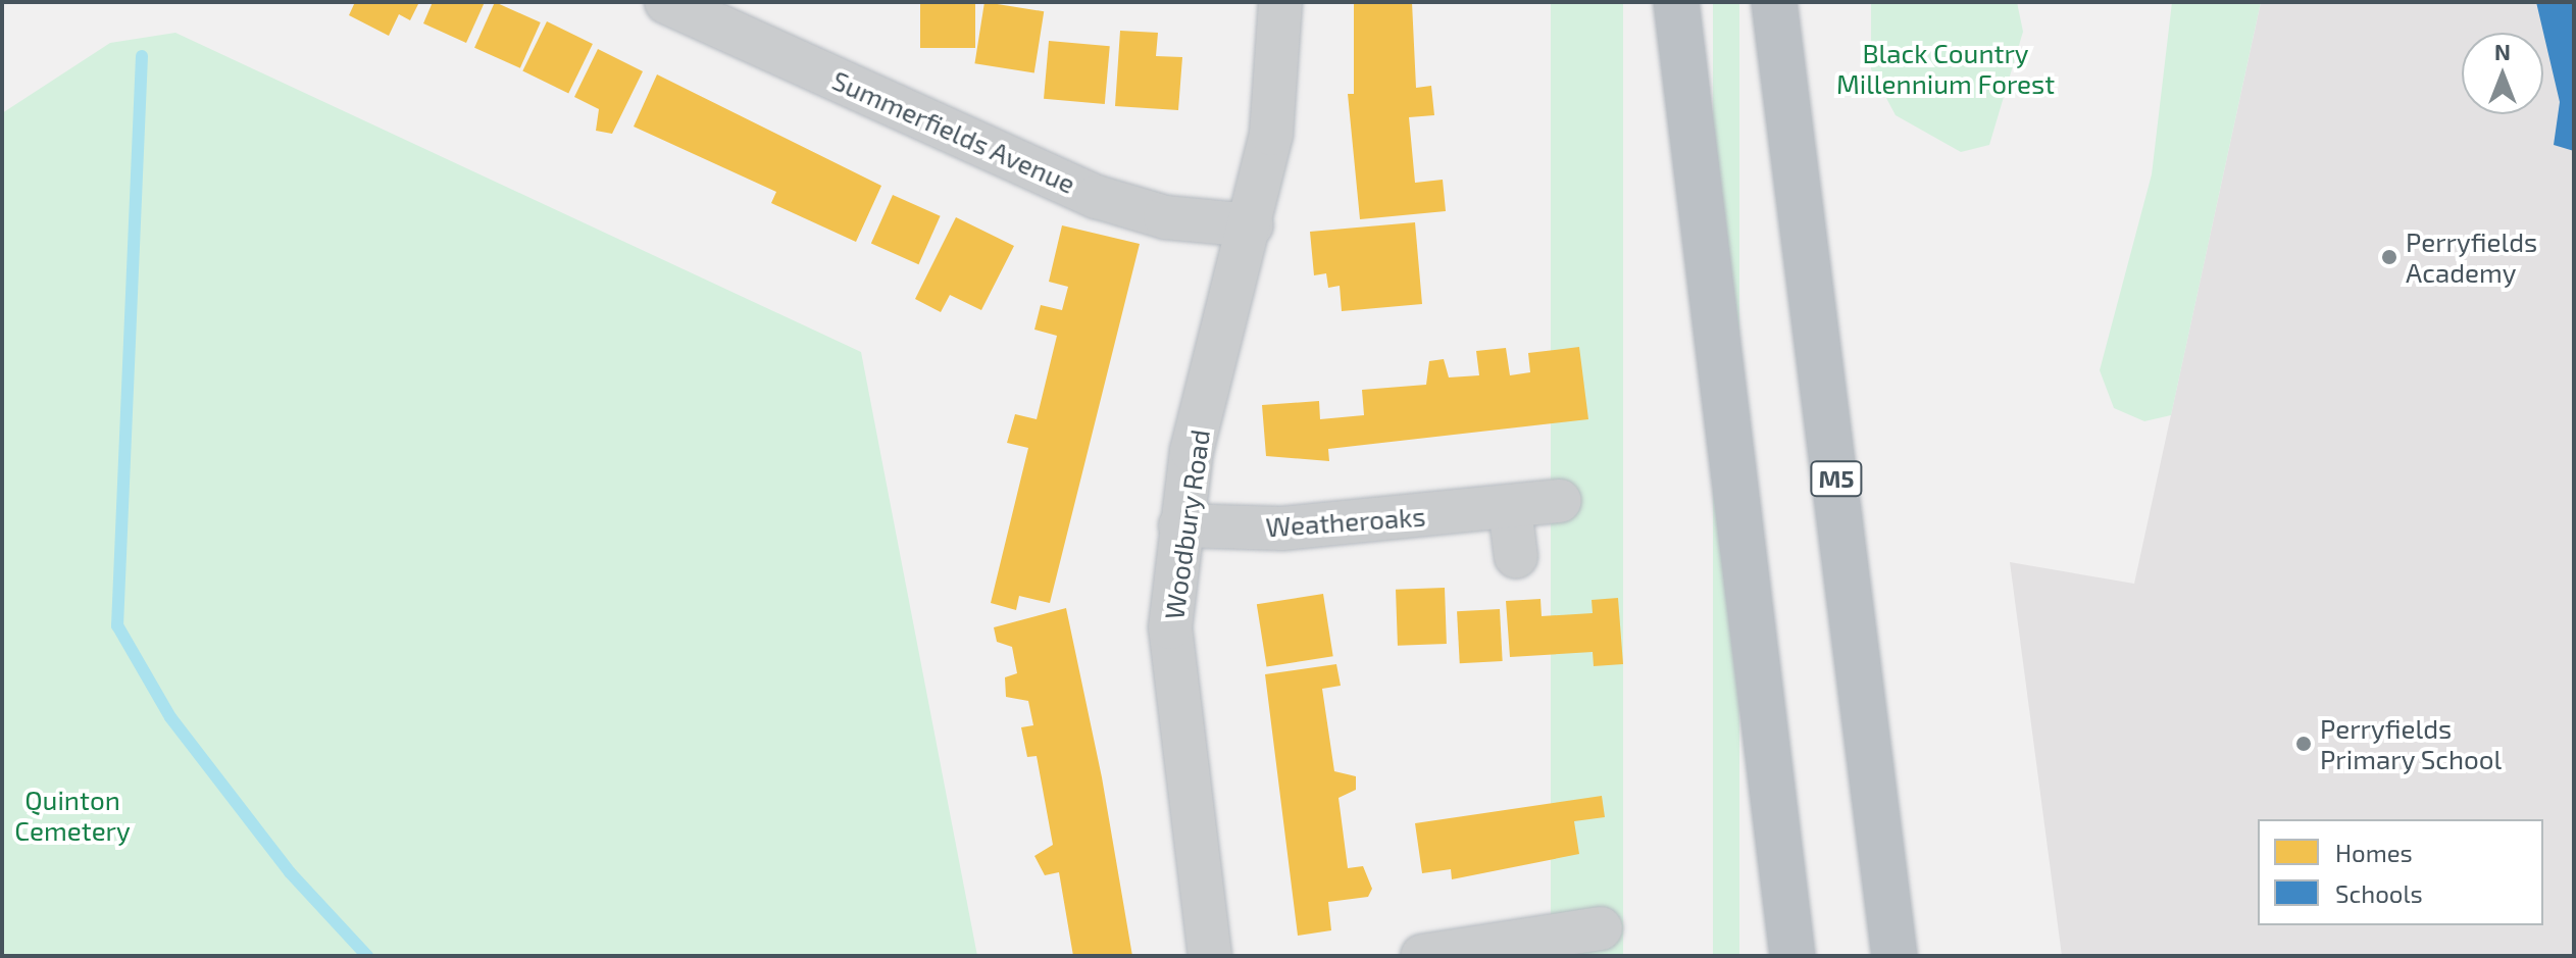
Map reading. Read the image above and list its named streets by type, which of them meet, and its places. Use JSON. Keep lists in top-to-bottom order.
{
  "streets": {
    "highway": ["M5"],
    "street": ["Summerfields Avenue", "Weatheroaks", "Woodbury Road"]
  },
  "crossings": [
    ["Summerfields Avenue", "Woodbury Road"],
    ["Weatheroaks", "Woodbury Road"]
  ],
  "parks": ["Black Country Millennium Forest", "Quinton Cemetery"],
  "places": ["Perryfields Academy", "Perryfields Primary School"],
  "legend": ["Homes", "Schools"],
  "north": "top"
}
